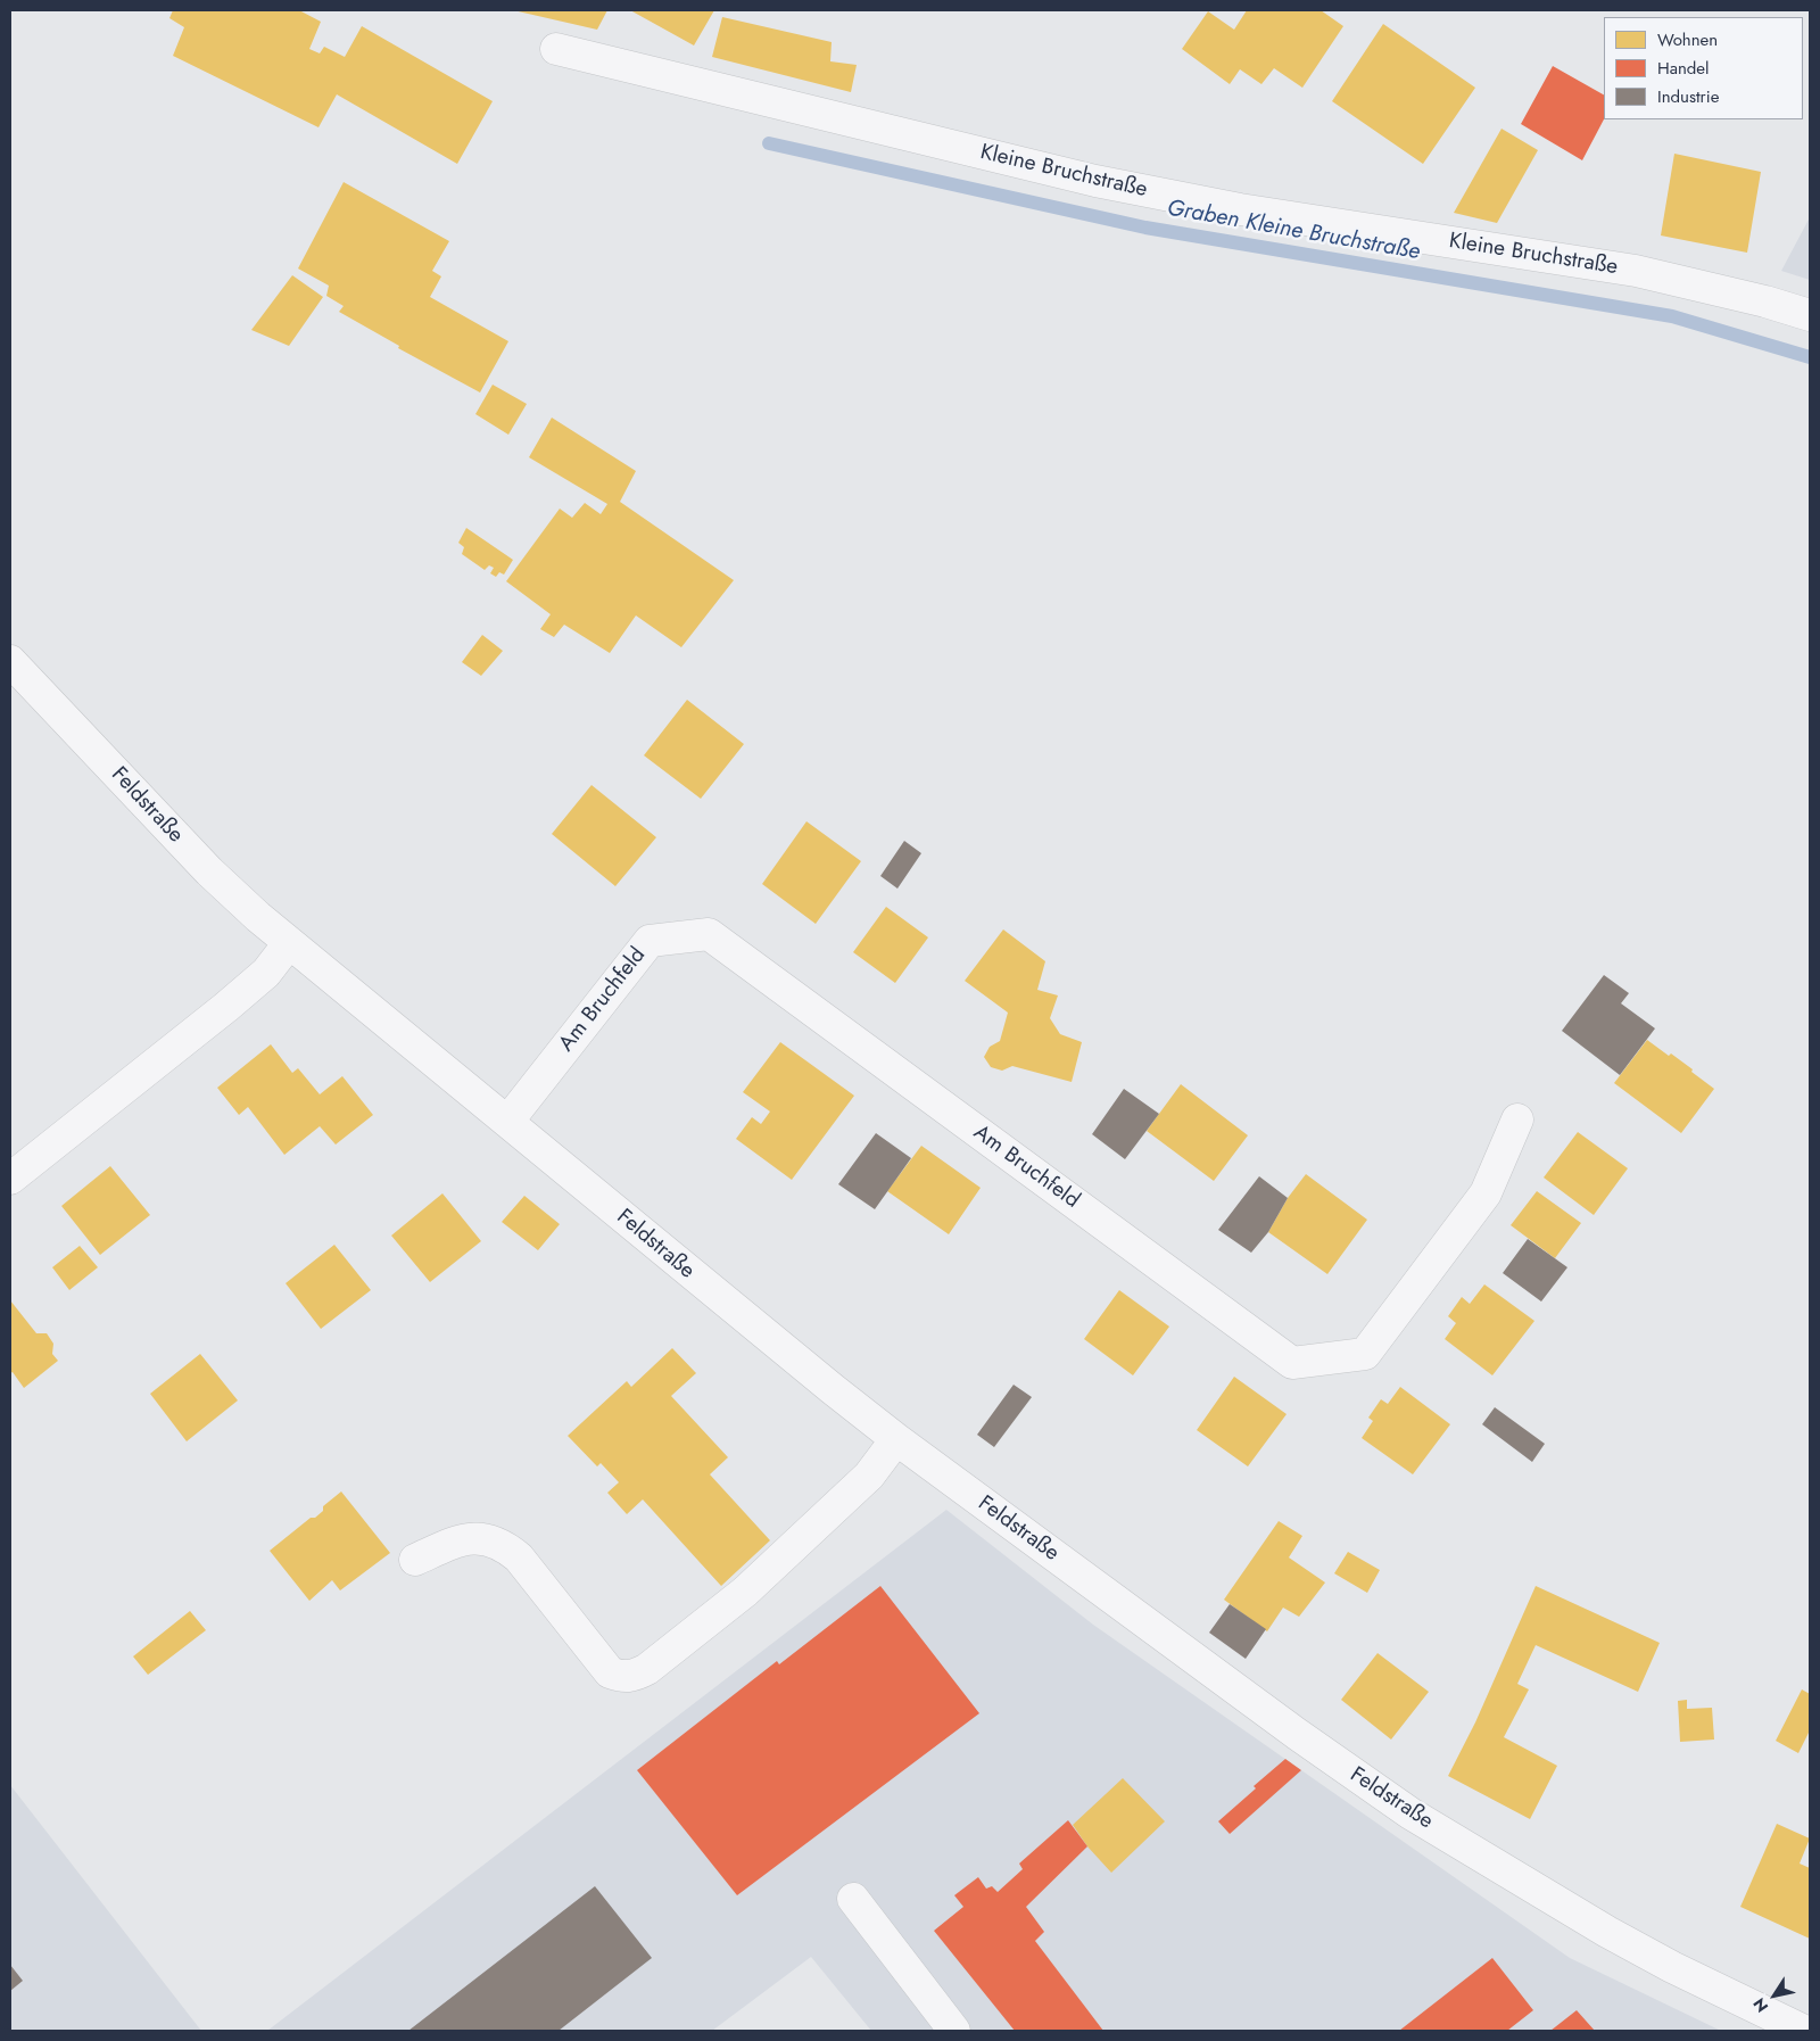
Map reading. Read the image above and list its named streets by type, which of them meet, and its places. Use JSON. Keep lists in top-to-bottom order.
{
  "streets": {
    "street": ["Kleine Bruchstraße", "Feldstraße", "Am Bruchfeld"]
  },
  "crossings": [
    ["Feldstraße", "Am Bruchfeld"]
  ],
  "water": ["Graben Kleine Bruchstraße"],
  "legend": ["Wohnen", "Handel", "Industrie"],
  "north": "bottom left"
}
